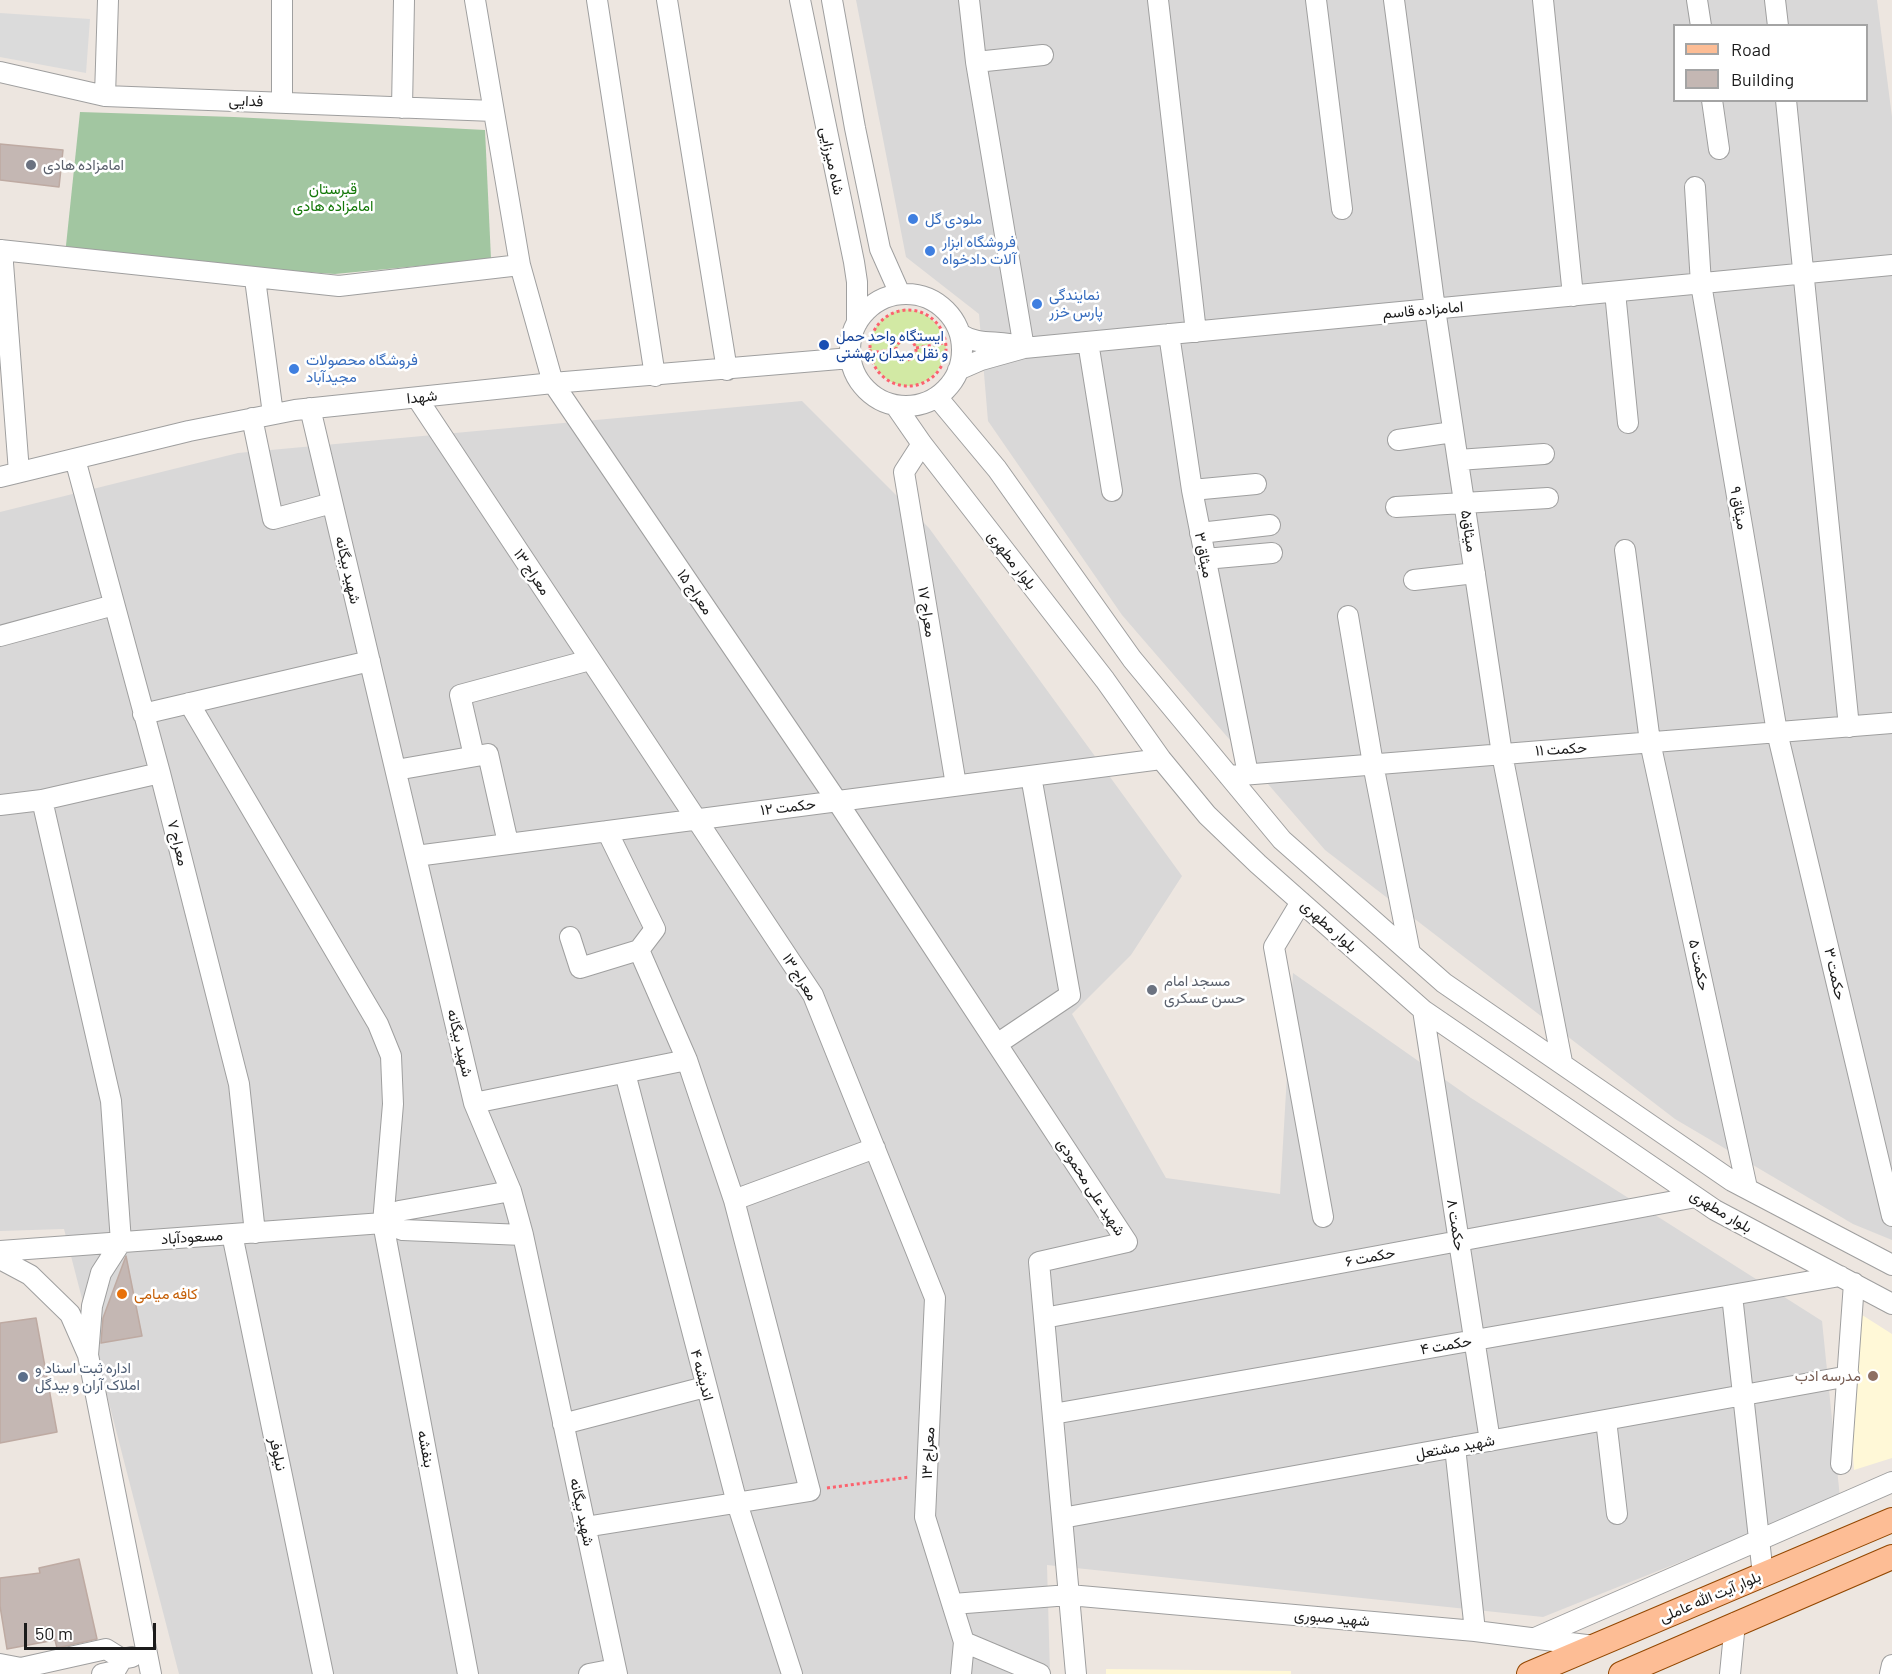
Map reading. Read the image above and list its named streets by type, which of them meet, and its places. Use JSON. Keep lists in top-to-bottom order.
{
  "streets": {
    "main road": ["بلوار آیت‌ الله عاملی"],
    "street": [
      "فدایی",
      "شاه میرزایی",
      "امامزاده قاسم",
      "شهدا",
      "میثاق ۹",
      "میثاق۵",
      "میثاق ۳",
      "بلوار مطهری",
      "شهید بیگانه",
      "معراج ۱۳",
      "معراج ۱۵",
      "معراج ۱۷",
      "حکمت ۱۱",
      "حکمت ۱۲",
      "معراج ۷",
      "حکمت ۵",
      "حکمت ۳",
      "شهید علی محمودی",
      "حکمت ۸",
      "مسعودآباد",
      "حکمت ۶",
      "حکمت ۴",
      "اندیشه ۴",
      "شهید مشتعل",
      "بنفشه",
      "نیلوفر",
      "شهید صبوری"
    ]
  },
  "crossings": [
    ["فدایی", "معراج ۱۵"],
    ["شاه میرزایی", "شهدا"],
    ["امامزاده قاسم", "میثاق ۹"],
    ["امامزاده قاسم", "میثاق۵"],
    ["امامزاده قاسم", "میثاق ۳"],
    ["شهدا", "شهید بیگانه"],
    ["شهدا", "معراج ۱۳"],
    ["شهدا", "معراج ۱۵"],
    ["شهدا", "معراج ۷"],
    ["میثاق ۹", "حکمت ۱۱"],
    ["میثاق ۹", "حکمت ۳"],
    ["میثاق۵", "حکمت ۱۱"],
    ["میثاق ۳", "حکمت ۱۱"],
    ["بلوار مطهری", "معراج ۱۷"],
    ["بلوار مطهری", "حکمت ۱۲"],
    ["بلوار مطهری", "حکمت ۸"],
    ["بلوار مطهری", "حکمت ۶"],
    ["بلوار مطهری", "حکمت ۴"],
    ["شهید بیگانه", "حکمت ۱۲"],
    ["شهید بیگانه", "مسعودآباد"],
    ["معراج ۱۳", "حکمت ۱۲"],
    ["معراج ۱۳", "شهید صبوری"],
    ["معراج ۱۵", "حکمت ۱۲"],
    ["معراج ۱۵", "شهید علی محمودی"],
    ["معراج ۱۷", "حکمت ۱۲"],
    ["حکمت ۱۱", "حکمت ۵"],
    ["حکمت ۱۱", "حکمت ۳"],
    ["حکمت ۱۲", "شهید علی محمودی"],
    ["معراج ۷", "مسعودآباد"],
    ["شهید علی محمودی", "حکمت ۶"],
    ["شهید علی محمودی", "حکمت ۴"],
    ["شهید علی محمودی", "شهید مشتعل"],
    ["شهید علی محمودی", "شهید صبوری"],
    ["حکمت ۸", "حکمت ۶"],
    ["حکمت ۸", "حکمت ۴"],
    ["حکمت ۸", "شهید مشتعل"],
    ["مسعودآباد", "بنفشه"],
    ["مسعودآباد", "نیلوفر"],
    ["بلوار آیت‌ الله عاملی", "شهید صبوری"]
  ],
  "parks": ["قبرستان امامزاده هادی"],
  "places": [
    "امامزاده هادی",
    "ملودی گل",
    "فروشگاه ابزار آلات دادخواه",
    "نمایندگی پارس خزر",
    "ایستگاه واحد حمل و نقل میدان بهشتی",
    "فروشگاه محصولات مجیدآباد",
    "مسجد امام حسن عسکری",
    "کافه میامی",
    "مدرسه ادب",
    "اداره ثبت اسناد و املاک آران و بیدگل"
  ],
  "legend": ["Road", "Building"],
  "scale_bar": "50 m"
}
